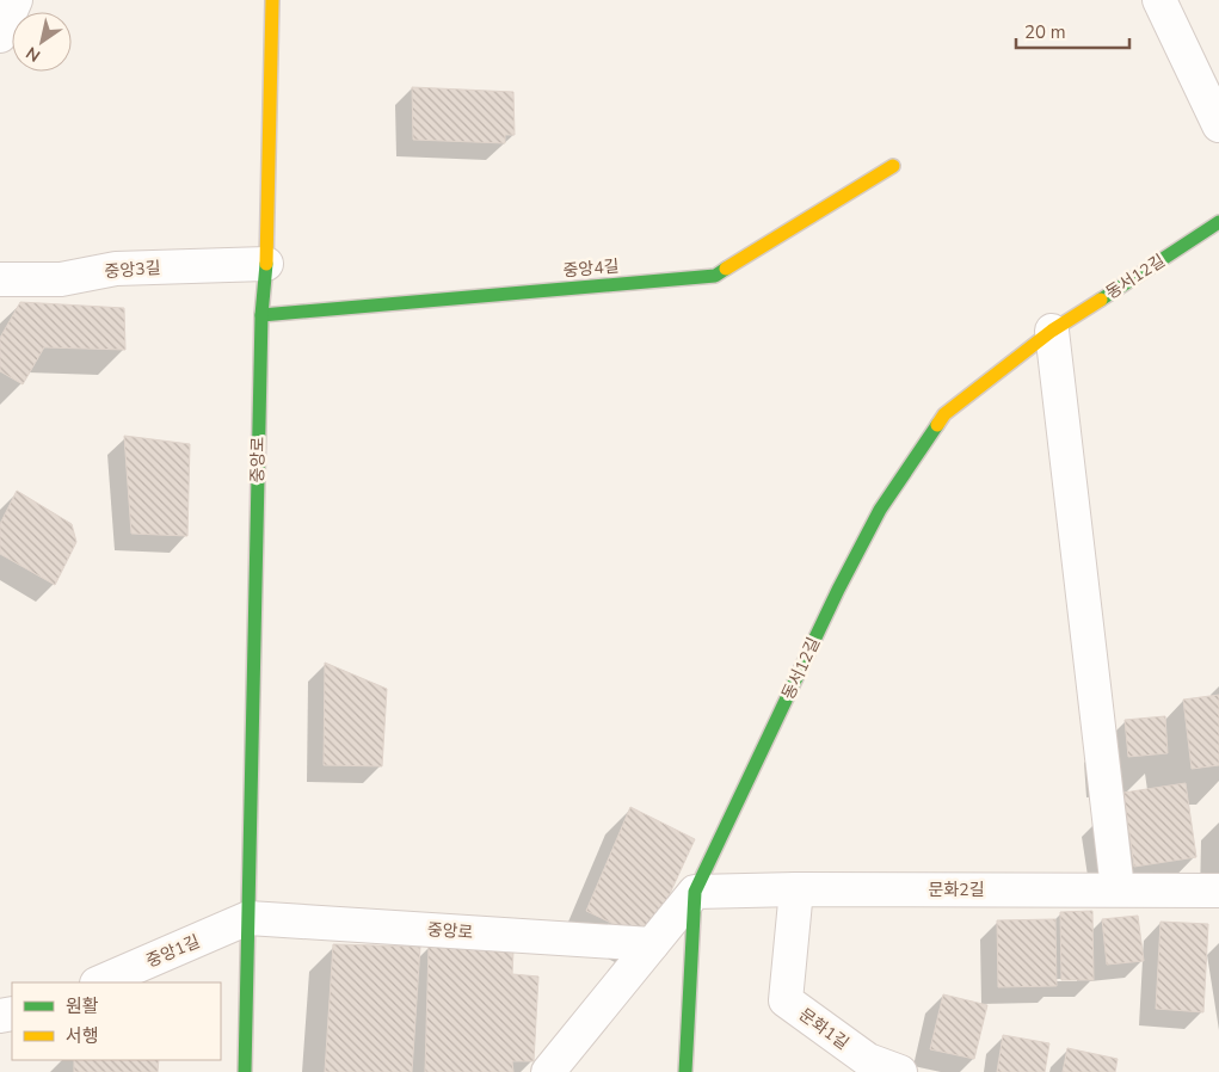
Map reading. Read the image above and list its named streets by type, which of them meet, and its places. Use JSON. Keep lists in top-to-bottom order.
{
  "streets": {
    "street": [
      "중앙4길",
      "중앙3길",
      "동서12길",
      "중앙로",
      "문화2길",
      "중앙1길",
      "문화1길"
    ]
  },
  "crossings": [
    ["중앙4길", "중앙로"],
    ["중앙3길", "중앙로"],
    ["동서12길", "문화2길"],
    ["중앙로", "중앙1길"],
    ["문화2길", "문화1길"]
  ],
  "legend": ["원활", "서행"],
  "scale_bar": "20 m",
  "north": "bottom left"
}
